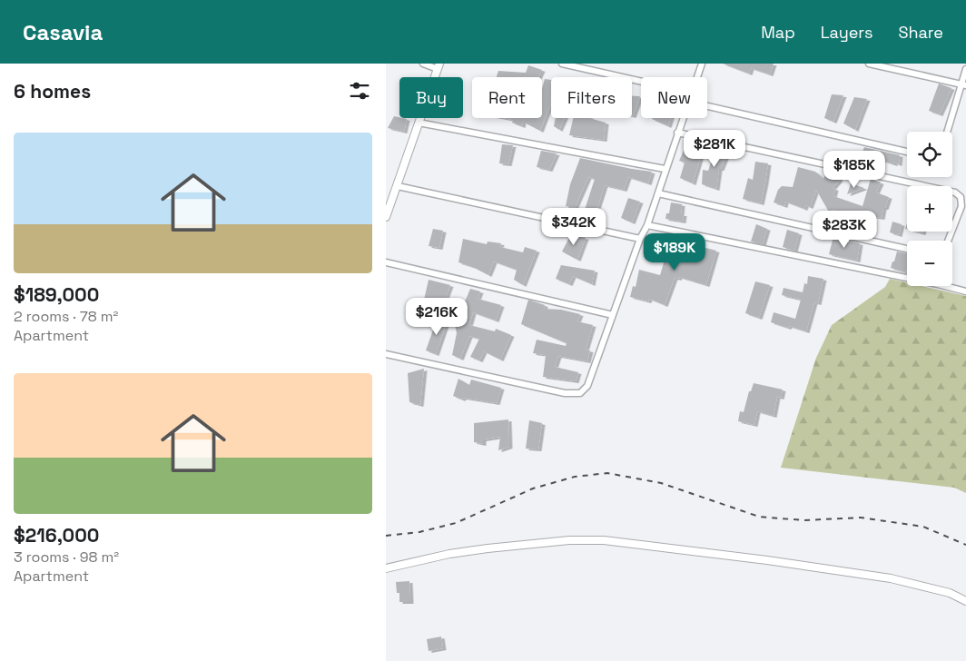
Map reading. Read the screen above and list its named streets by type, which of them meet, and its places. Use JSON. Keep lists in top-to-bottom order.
{
  "page": {
    "header": "Casavia",
    "nav": ["Map", "Layers", "Share"],
    "heading": "6 homes",
    "chip": [
      "Buy",
      "Rent",
      "Filters",
      "New"
    ],
    "list": [
      {
        "name": "$189,000",
        "note": "2 rooms · 78 m² · Apartment"
      },
      {
        "name": "$216,000",
        "note": "3 rooms · 98 m² · Apartment"
      }
    ],
    "price": [
      "$281K",
      "$185K",
      "$342K",
      "$283K",
      "$189K",
      "$216K"
    ],
    "map_buttons": ["+", "−"]
  }
}
